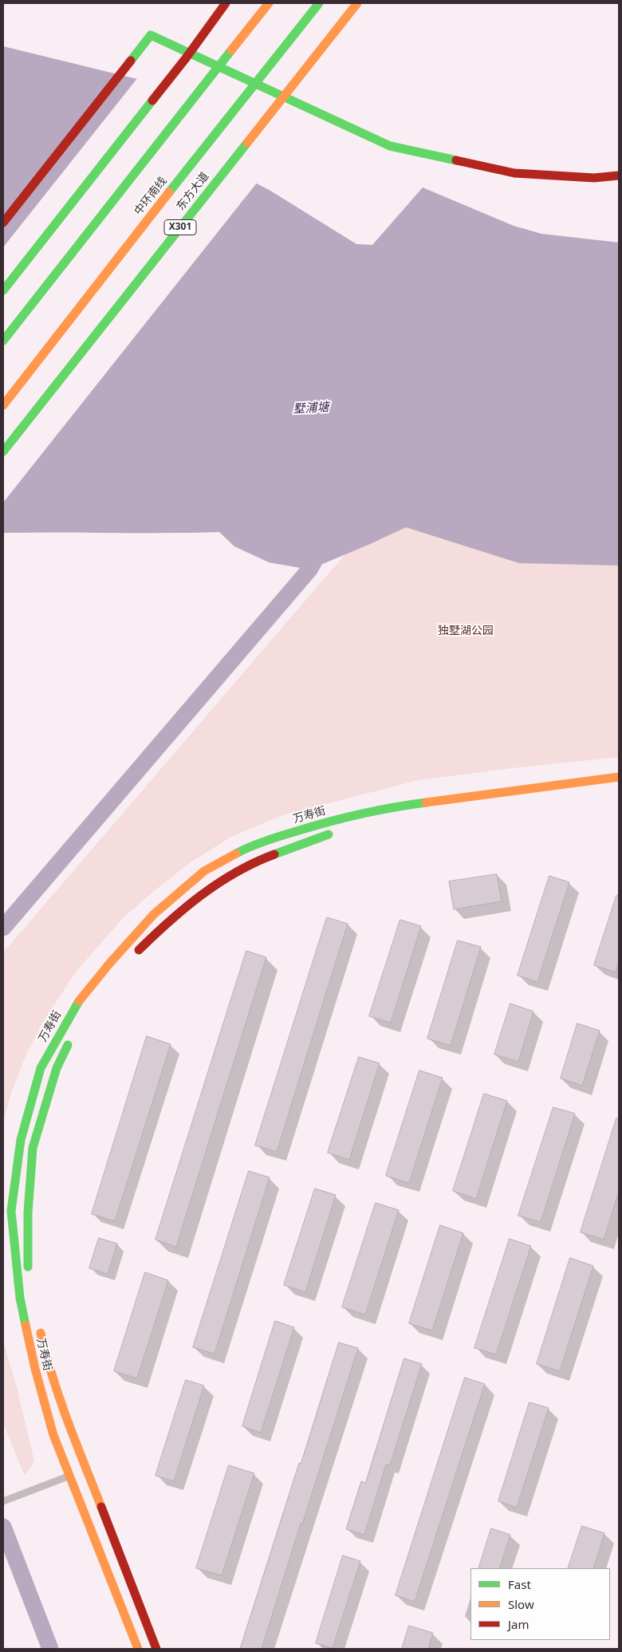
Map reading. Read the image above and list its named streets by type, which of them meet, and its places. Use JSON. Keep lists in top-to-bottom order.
{
  "streets": {
    "main road": [
      "东方大道",
      "中环南线",
      "X301",
      "万寿街"
    ]
  },
  "water": ["墅浦塘"],
  "parks": ["独墅湖公园"],
  "legend": ["Fast", "Slow", "Jam"]
}
